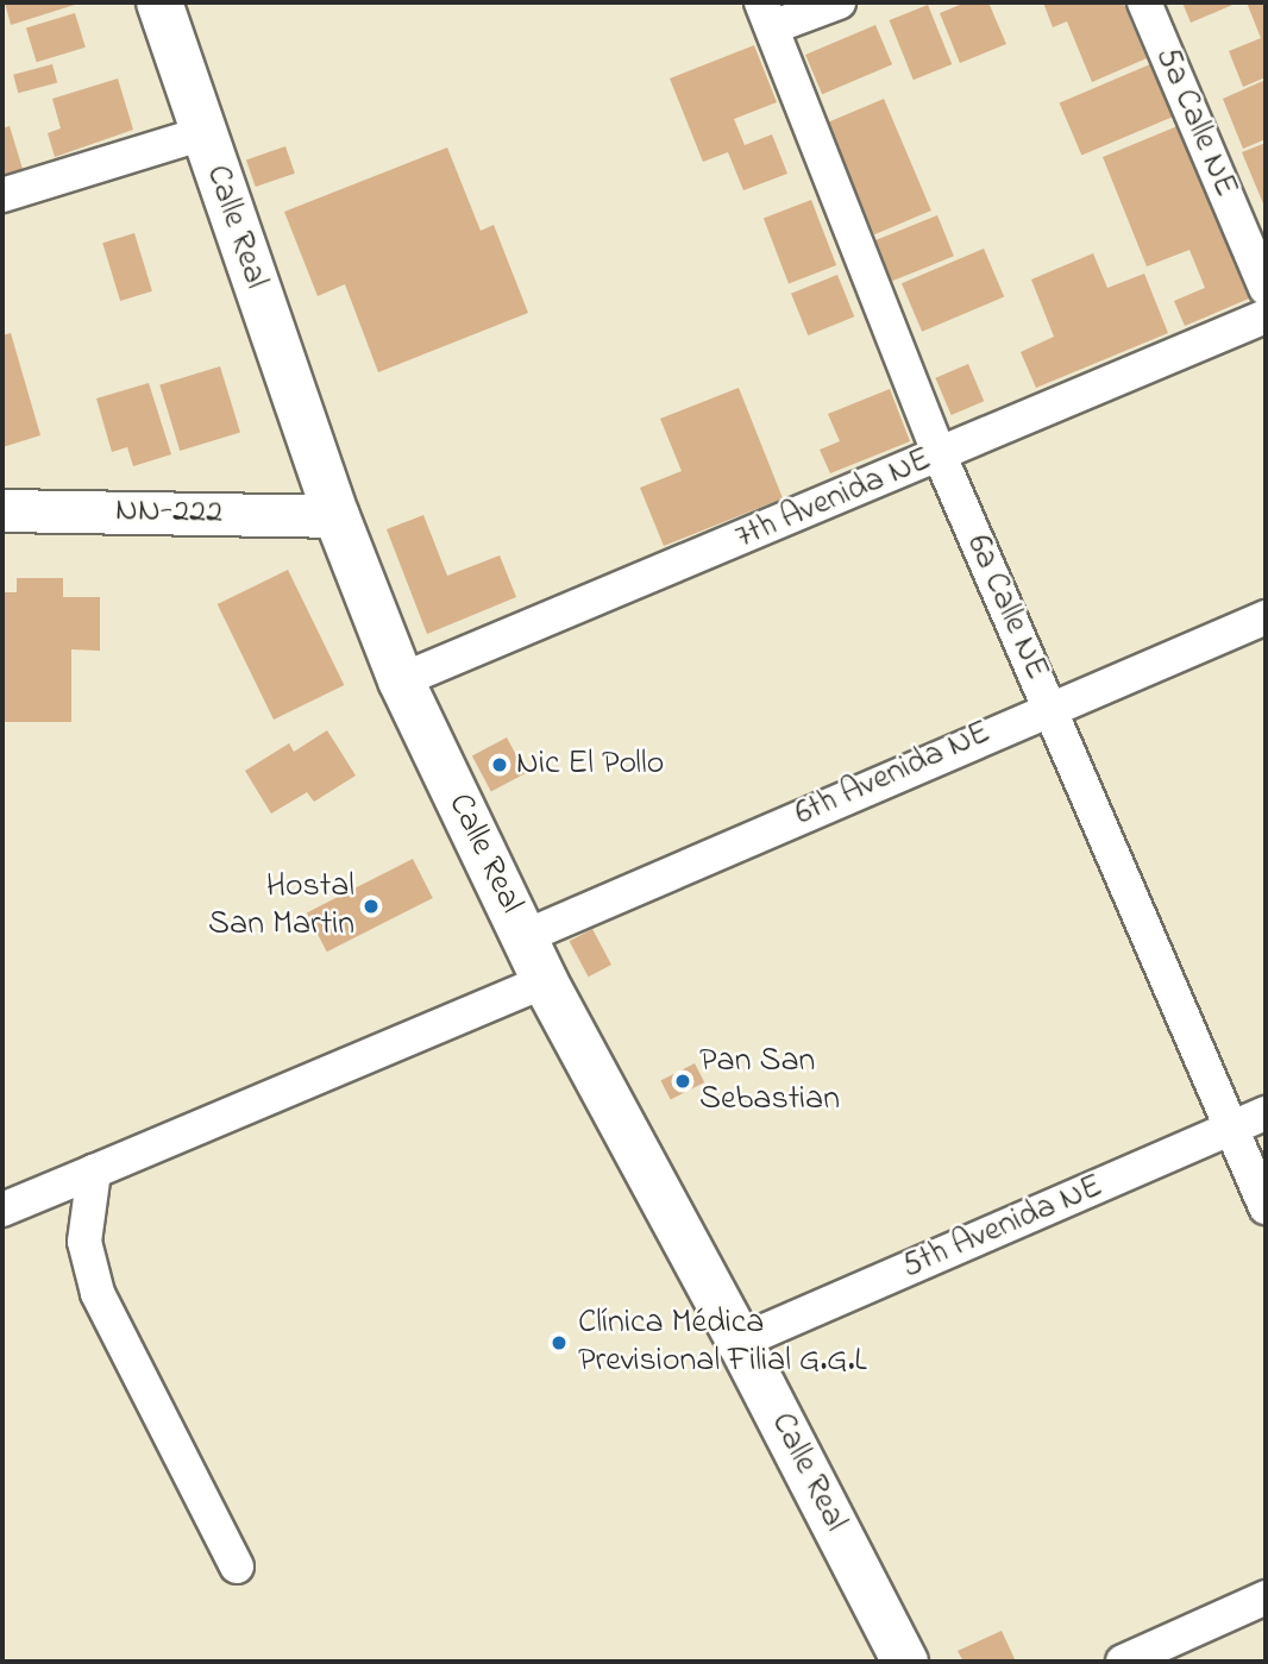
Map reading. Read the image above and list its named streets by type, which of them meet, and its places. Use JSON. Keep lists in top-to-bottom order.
{
  "streets": {
    "main road": ["Calle Real"],
    "street": [
      "5a Calle NE",
      "7th Avenida NE",
      "NN-222",
      "6a Calle NE",
      "6th Avenida NE",
      "5th Avenida NE"
    ]
  },
  "crossings": [
    ["Calle Real", "7th Avenida NE"],
    ["Calle Real", "NN-222"],
    ["Calle Real", "6th Avenida NE"],
    ["Calle Real", "5th Avenida NE"],
    ["7th Avenida NE", "6a Calle NE"],
    ["6a Calle NE", "6th Avenida NE"],
    ["6a Calle NE", "5th Avenida NE"]
  ],
  "places": [
    "Nic El Pollo",
    "Hostal San Martin",
    "Pan San Sebastian",
    "Clínica Médica Previsional Filial G.G.L"
  ]
}
